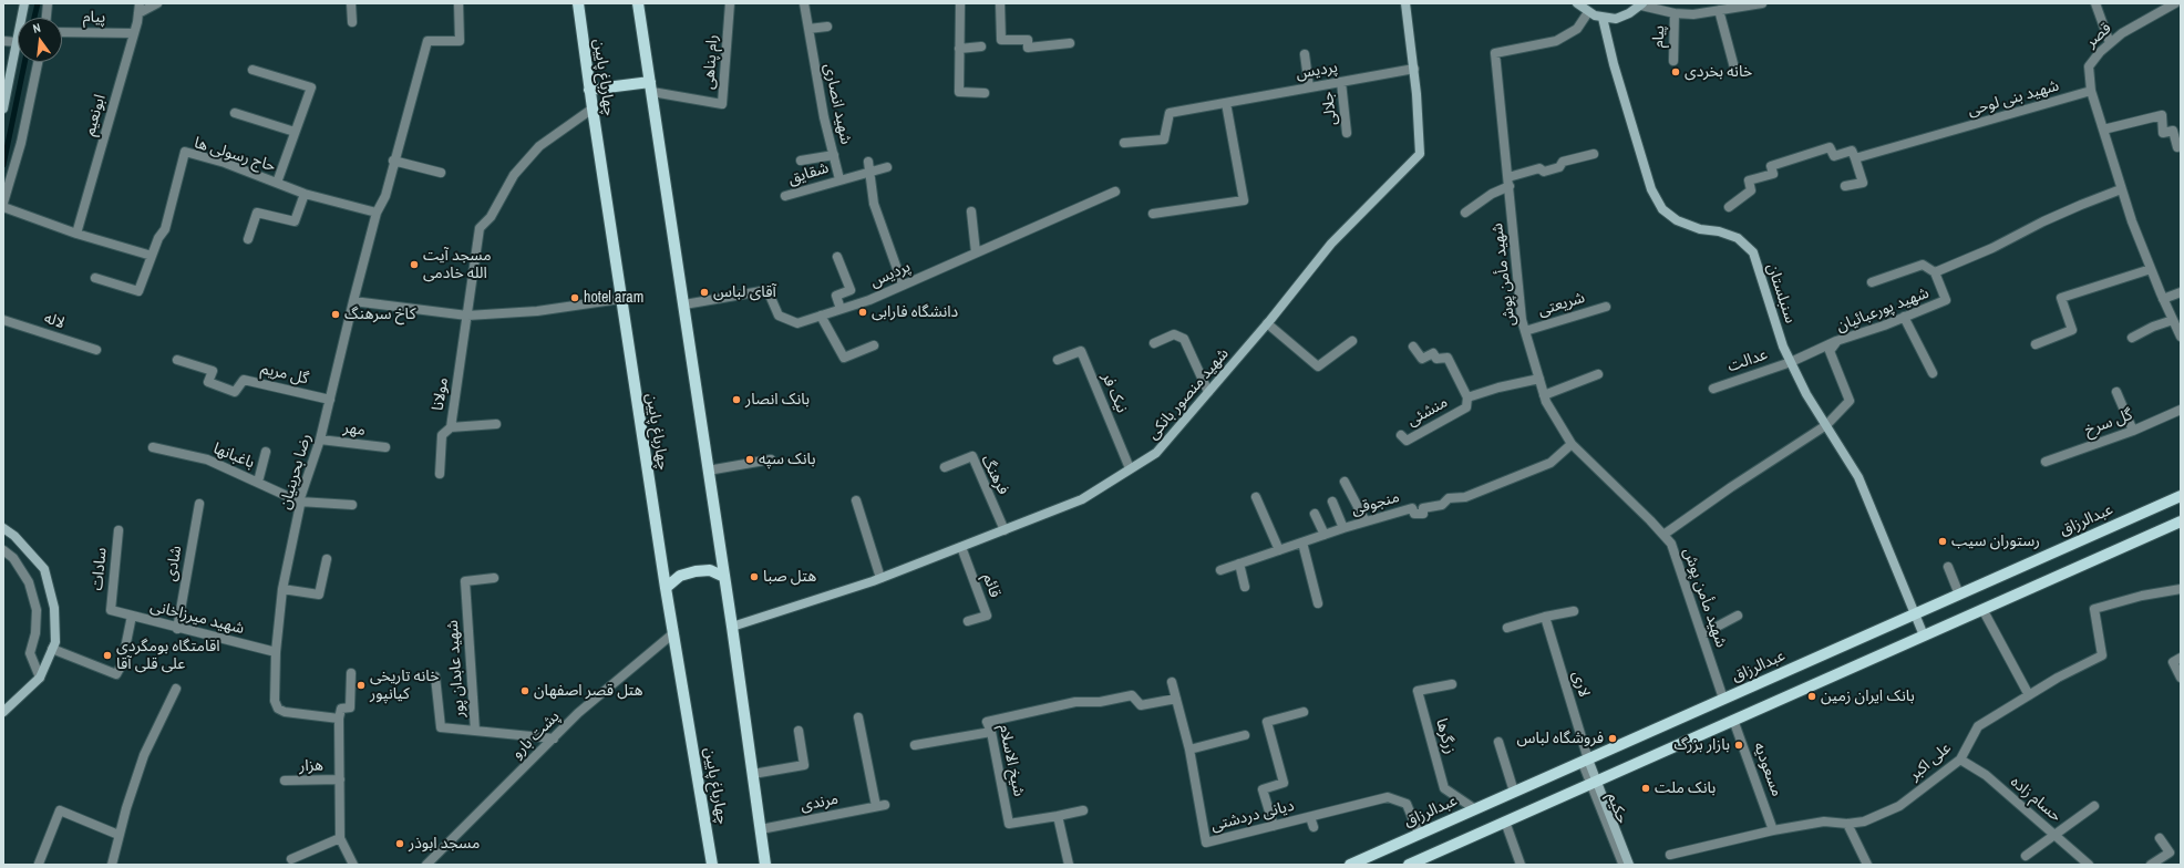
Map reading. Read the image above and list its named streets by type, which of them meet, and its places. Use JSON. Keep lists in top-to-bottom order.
{
  "streets": {
    "main road": ["چهارباغ پایین", "عبدالرزاق"],
    "street": [
      "پیام",
      "قصر",
      "رام پناهی",
      "پردیس",
      "شهید بنی لوحی",
      "شهید انصاری",
      "جلالی",
      "ابونعیم",
      "حاج رسولی ها",
      "شقایق",
      "شهید مأمن پوش",
      "سنبلستان",
      "شریعتی",
      "شهید پورعبائیان",
      "لاله",
      "عدالت",
      "گل مریم",
      "نیک فر",
      "مولانا",
      "شهید منصور بانکی",
      "منشئی",
      "گل سرخ",
      "مهر",
      "باغبانها",
      "رضا بحرینیان",
      "فرهنگ",
      "منجوقی",
      "شادی",
      "سادات",
      "قائم",
      "شهید میرزاخانی",
      "شهید عابدان پور",
      "لاری",
      "پشت بارو",
      "زرگرها",
      "شیخ الاسلام",
      "علی اکبر",
      "هزار",
      "مسعودیه",
      "حسام زاده",
      "مرندی",
      "حکیم",
      "دیانی دردشتی"
    ]
  },
  "crossings": [
    ["پیام", "ابونعیم"],
    ["قصر", "شهید بنی لوحی"],
    ["پردیس", "جلالی"],
    ["پردیس", "شهید منصور بانکی"],
    ["چهارباغ پایین", "پشت بارو"],
    ["شهید انصاری", "شقایق"],
    ["شهید مأمن پوش", "شریعتی"],
    ["شهید مأمن پوش", "شهید پورعبائیان"],
    ["شهید مأمن پوش", "منشئی"],
    ["شهید مأمن پوش", "منجوقی"],
    ["شهید مأمن پوش", "عبدالرزاق"],
    ["سنبلستان", "شهید پورعبائیان"],
    ["سنبلستان", "عدالت"],
    ["سنبلستان", "عبدالرزاق"],
    ["شهید پورعبائیان", "عدالت"],
    ["گل مریم", "رضا بحرینیان"],
    ["نیک فر", "شهید منصور بانکی"],
    ["شهید منصور بانکی", "فرهنگ"],
    ["شهید منصور بانکی", "قائم"],
    ["مهر", "رضا بحرینیان"],
    ["باغبانها", "رضا بحرینیان"],
    ["رضا بحرینیان", "شهید میرزاخانی"],
    ["عبدالرزاق", "لاری"],
    ["عبدالرزاق", "زرگرها"],
    ["عبدالرزاق", "دیانی دردشتی"],
    ["شادی", "شهید میرزاخانی"],
    ["سادات", "شهید میرزاخانی"],
    ["شهید عابدان پور", "پشت بارو"],
    ["شیخ الاسلام", "دیانی دردشتی"],
    ["علی اکبر", "مسعودیه"],
    ["علی اکبر", "حسام زاده"]
  ],
  "places": [
    "خانه بخردی",
    "مسجد آیت الله خادمی",
    "آقای لباس",
    "hotel aram",
    "دانشگاه فارابی",
    "کاخ سرهنگ",
    "بانک انصار",
    "بانک سپه",
    "رستوران سيب",
    "هتل صبا",
    "اقامتگاه بومگردی علی قلی آقا",
    "خانه تاریخی کیانپور",
    "هتل قصر اصفهان",
    "بانک ایران زمین",
    "فروشگاه لباس",
    "بازار بزرگ",
    "بانک ملت",
    "مسجد ابوذر"
  ],
  "north": "top"
}
